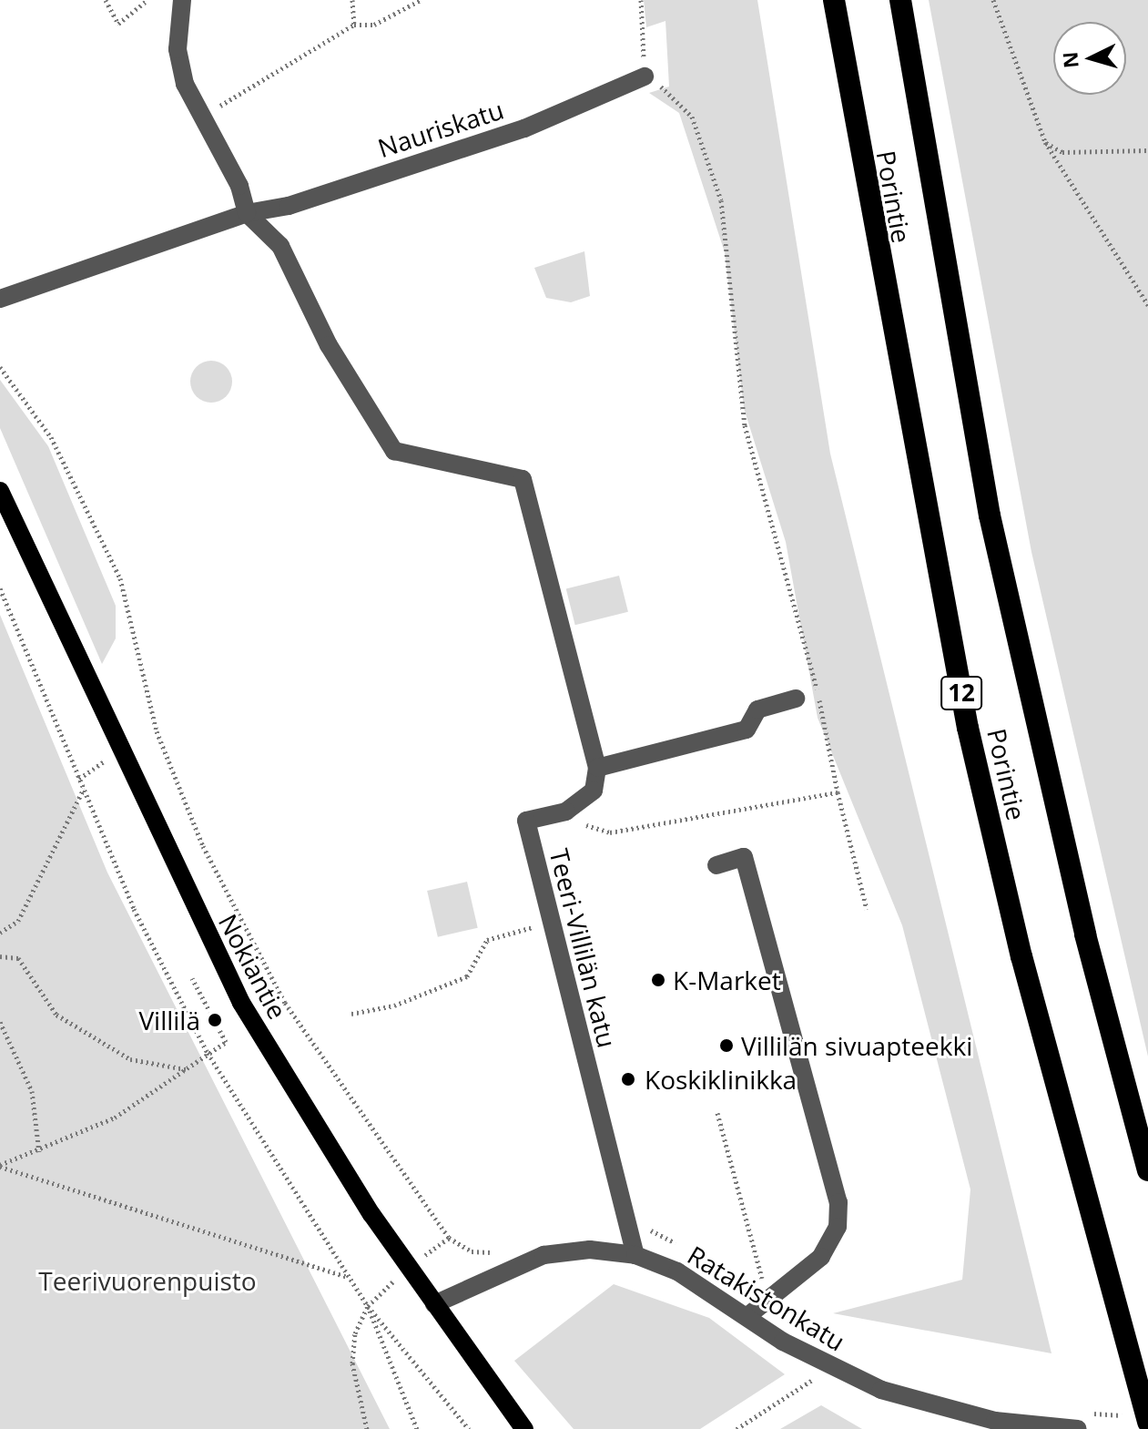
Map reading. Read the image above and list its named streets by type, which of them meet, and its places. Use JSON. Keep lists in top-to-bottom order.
{
  "streets": {
    "highway": ["Porintie", "12"],
    "main road": ["Nokiantie"],
    "street": ["Nauriskatu", "Teeri-Villilän katu", "Ratakistonkatu"]
  },
  "crossings": [
    ["Teeri-Villilän katu", "Ratakistonkatu"],
    ["Nokiantie", "Ratakistonkatu"]
  ],
  "parks": ["Teerivuorenpuisto"],
  "places": [
    "K-Market",
    "Villilä",
    "Villilän sivuapteekki",
    "Koskiklinikka"
  ],
  "north": "left"
}
